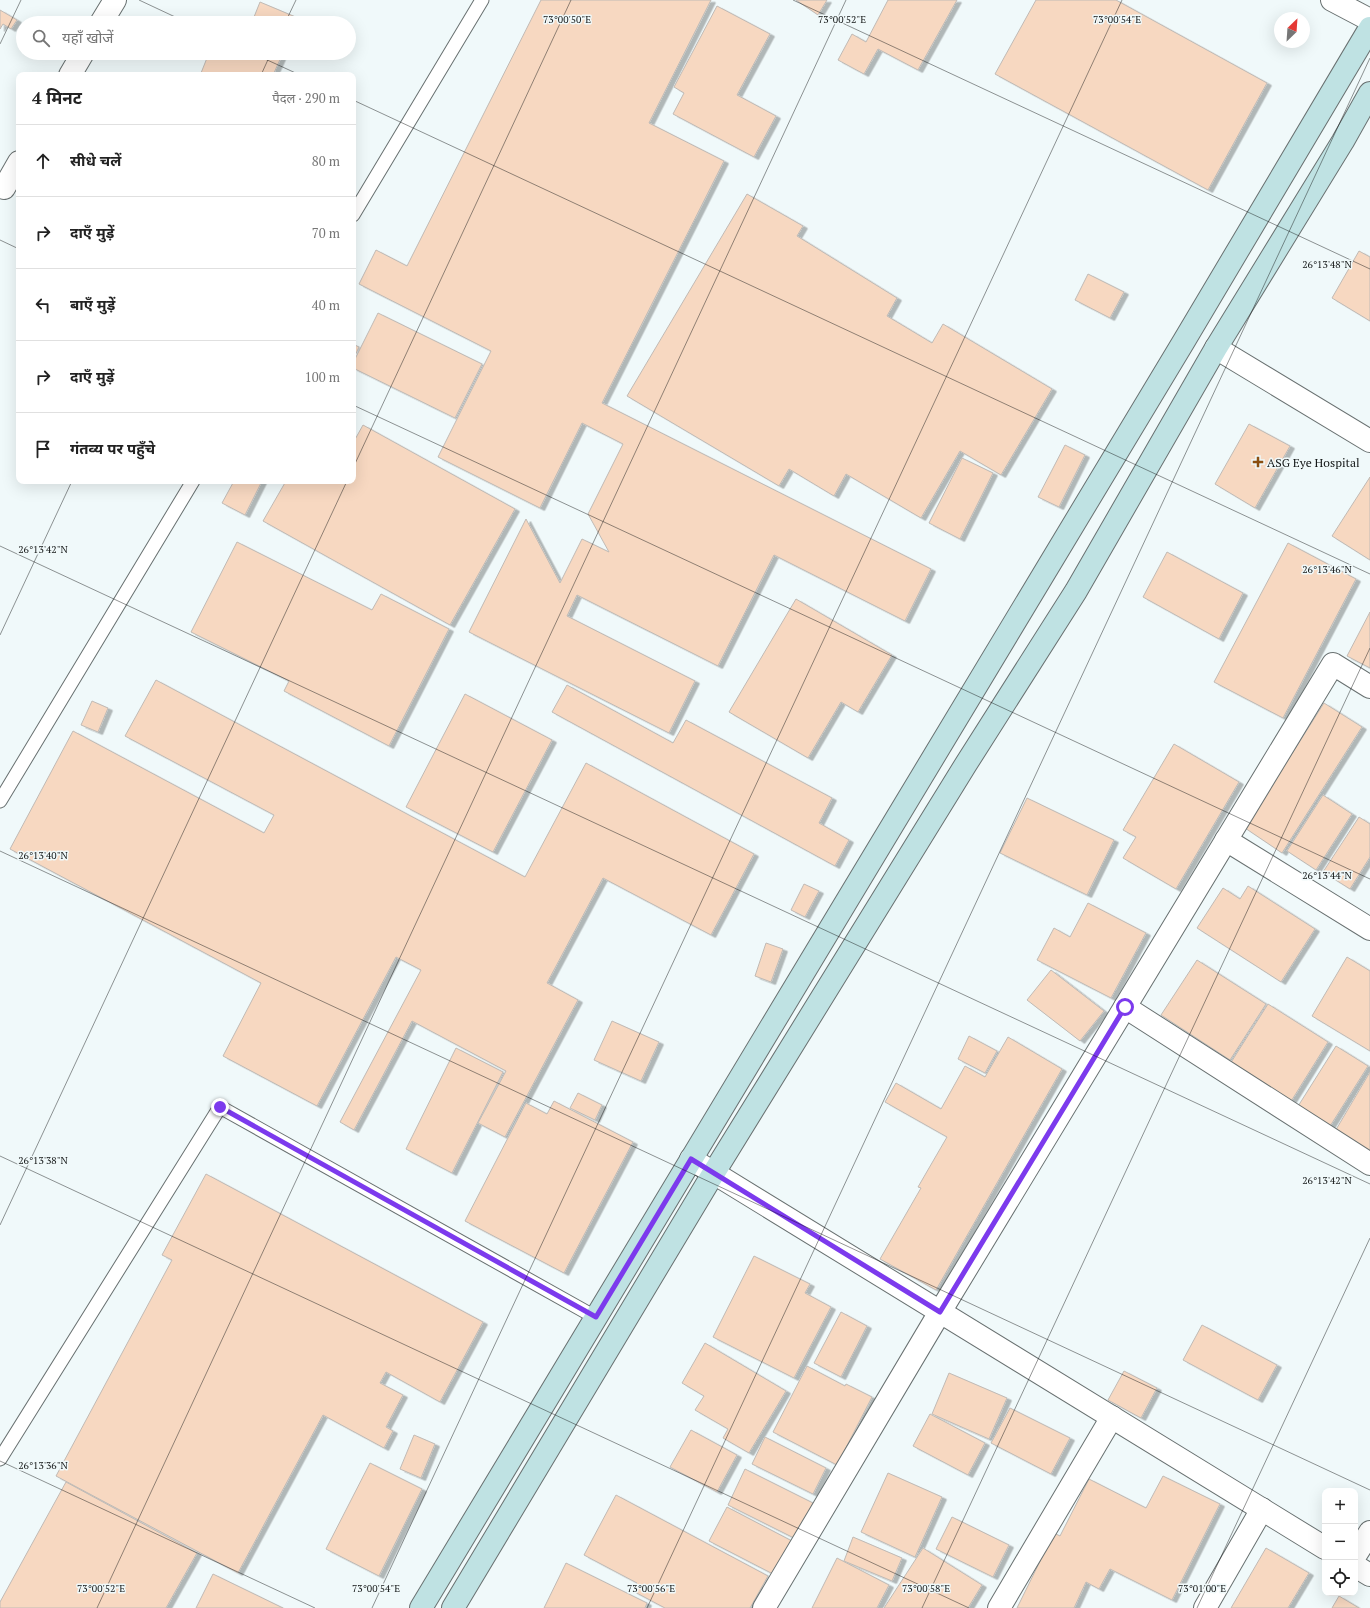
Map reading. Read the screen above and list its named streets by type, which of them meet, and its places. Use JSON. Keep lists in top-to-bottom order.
{
  "places": {
    "health": ["ASG Eye Hospital"]
  },
  "north": "top right",
  "page": {
    "search": "यहाँ खोजें",
    "heading": ["4 मिनट", "पैदल · 290 m"],
    "list": [
      ["सीधे चलें", "80 m"],
      ["दाएँ मुड़ें", "70 m"],
      ["बाएँ मुड़ें", "40 m"],
      ["दाएँ मुड़ें", "100 m"],
      "गंतव्य पर पहुँचे"
    ],
    "map_buttons": ["+", "−"]
  },
  "coordinates": [
    "73°00'50\"E",
    "73°00'52\"E",
    "73°00'54\"E",
    "26°13'48\"N",
    "26°13'42\"N",
    "26°13'46\"N",
    "26°13'40\"N",
    "26°13'44\"N",
    "26°13'38\"N",
    "26°13'36\"N",
    "73°00'56\"E",
    "73°00'58\"E",
    "73°01'00\"E"
  ]
}
